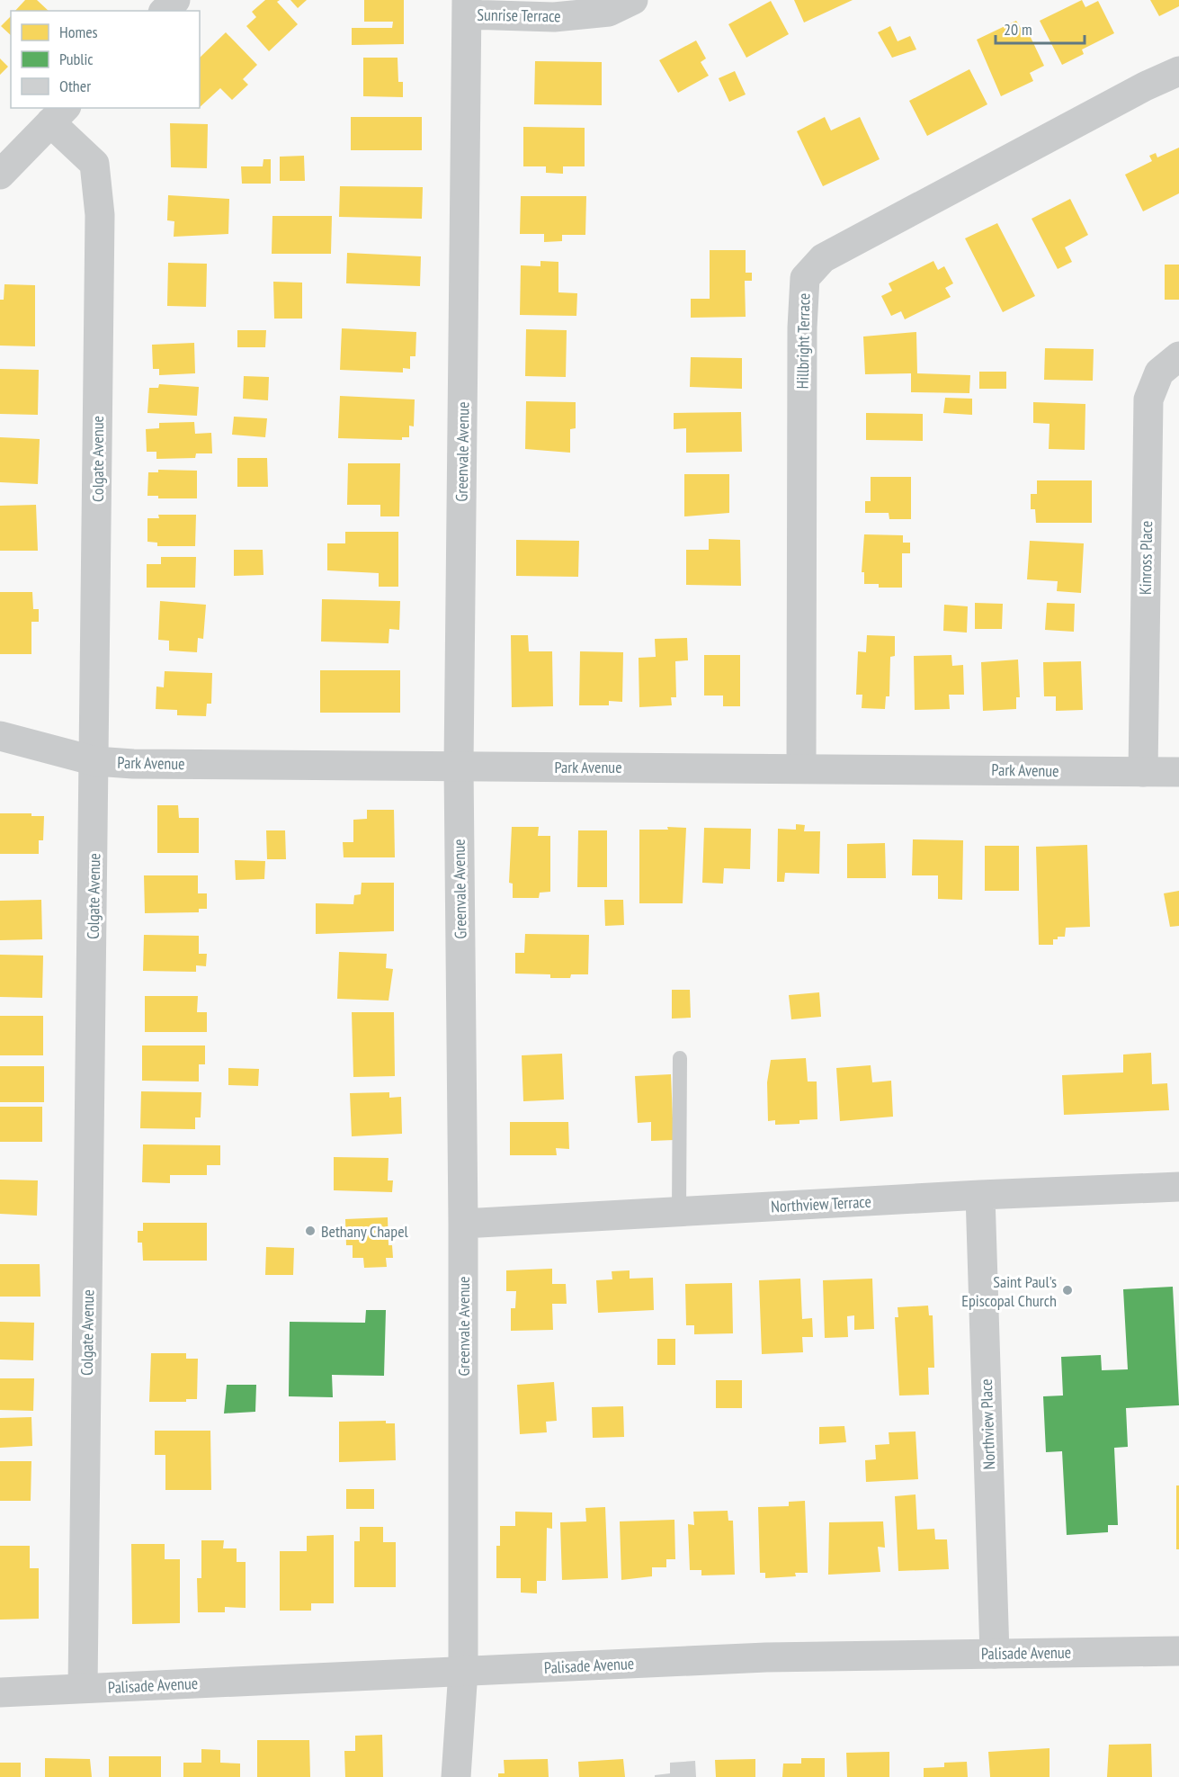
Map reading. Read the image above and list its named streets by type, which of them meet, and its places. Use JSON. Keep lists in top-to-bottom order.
{
  "streets": {
    "street": [
      "Sunrise Terrace",
      "Hillbright Terrace",
      "Greenvale Avenue",
      "Colgate Avenue",
      "Kinross Place",
      "Park Avenue",
      "Northview Terrace",
      "Northview Place",
      "Palisade Avenue"
    ]
  },
  "crossings": [
    ["Sunrise Terrace", "Greenvale Avenue"],
    ["Hillbright Terrace", "Park Avenue"],
    ["Greenvale Avenue", "Park Avenue"],
    ["Greenvale Avenue", "Northview Terrace"],
    ["Greenvale Avenue", "Palisade Avenue"],
    ["Colgate Avenue", "Park Avenue"],
    ["Colgate Avenue", "Palisade Avenue"],
    ["Kinross Place", "Park Avenue"],
    ["Northview Terrace", "Northview Place"],
    ["Northview Place", "Palisade Avenue"]
  ],
  "places": ["Bethany Chapel", "Saint Paul's Episcopal Church"],
  "legend": ["Homes", "Public", "Other"],
  "scale_bar": "20 m"
}
